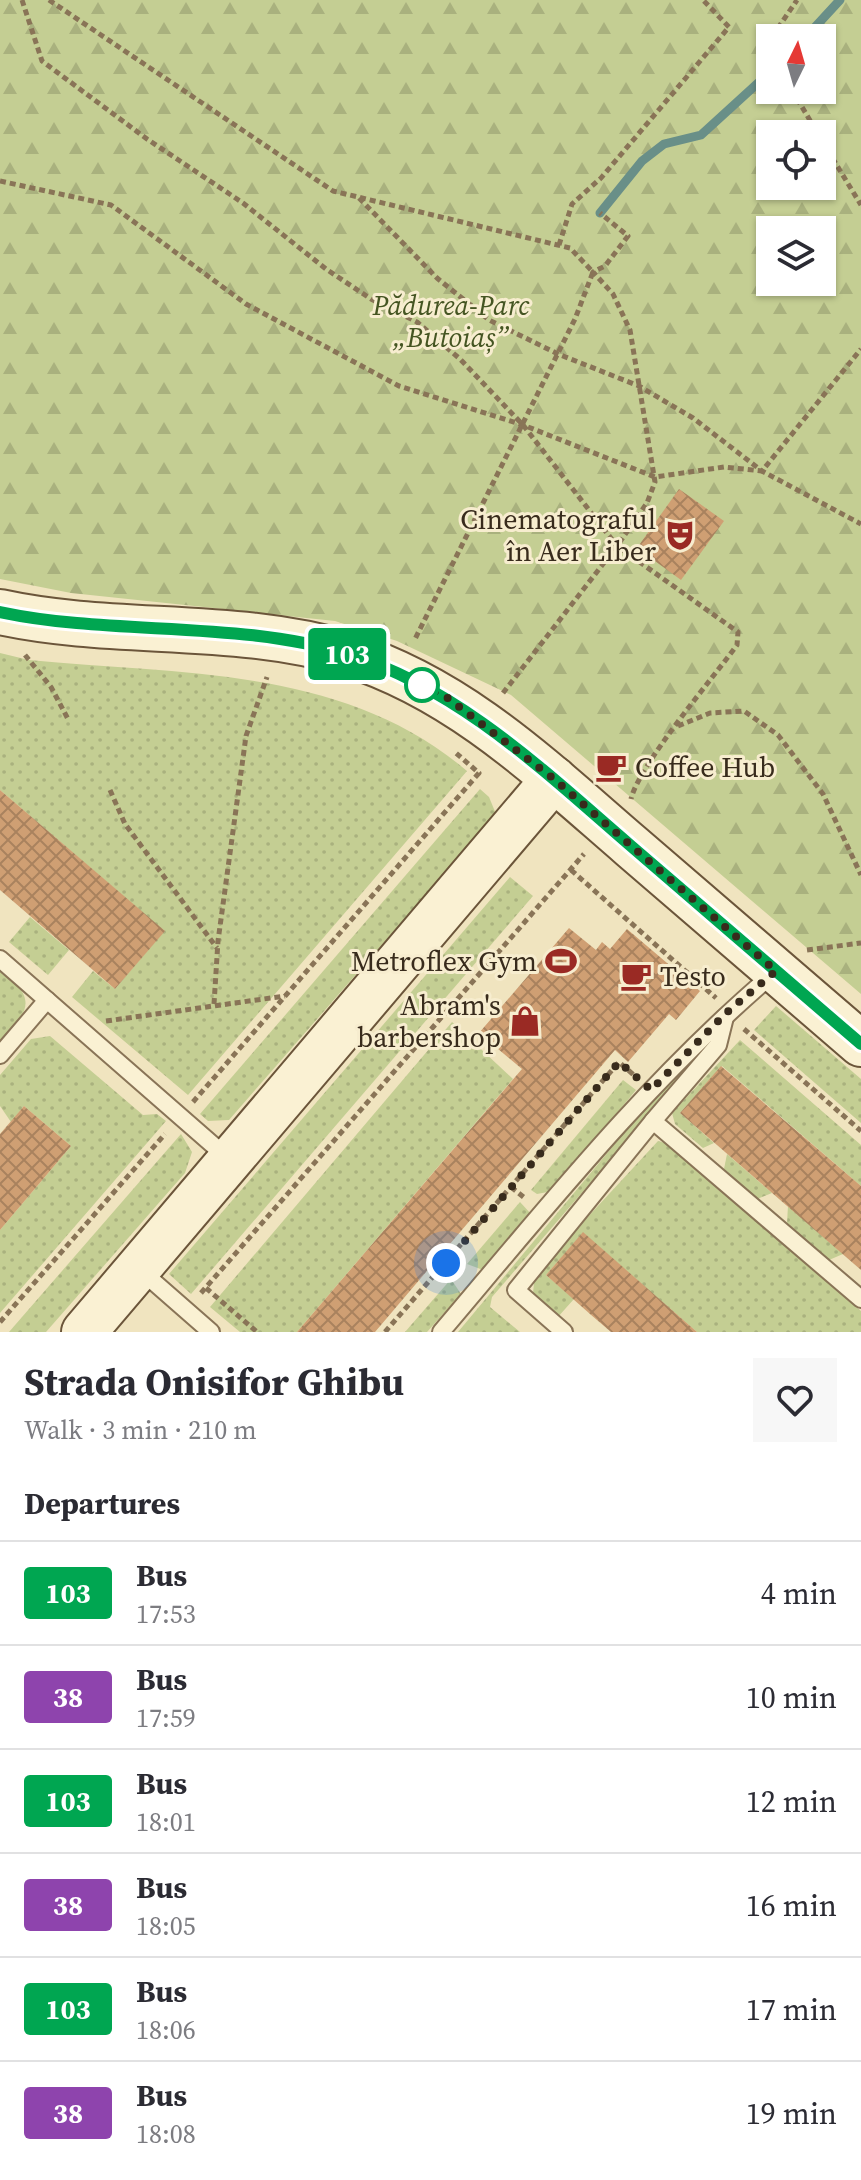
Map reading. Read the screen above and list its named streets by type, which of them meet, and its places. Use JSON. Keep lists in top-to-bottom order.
{
  "parks": ["Pădurea-Parc „Butoiaș”"],
  "places": {
    "theatre": ["Cinematograful în Aer Liber"],
    "cafe": ["Coffee Hub", "Testo"],
    "sports": ["Metroflex Gym"],
    "shop": ["Abram's barbershop"]
  },
  "lines": ["bus line 103"],
  "north": "top",
  "page": {
    "on_map": "103",
    "heading": [
      ["Strada Onisifor Ghibu", "Walk · 3 min · 210 m"],
      "Departures"
    ],
    "list": [
      {
        "mark": "103",
        "name": "Bus",
        "note": "17:53",
        "value": "4 min"
      },
      {
        "mark": "38",
        "name": "Bus",
        "note": "17:59",
        "value": "10 min"
      },
      {
        "mark": "103",
        "name": "Bus",
        "note": "18:01",
        "value": "12 min"
      },
      {
        "mark": "38",
        "name": "Bus",
        "note": "18:05",
        "value": "16 min"
      },
      {
        "mark": "103",
        "name": "Bus",
        "note": "18:06",
        "value": "17 min"
      },
      {
        "mark": "38",
        "name": "Bus",
        "note": "18:08",
        "value": "19 min"
      }
    ]
  }
}
